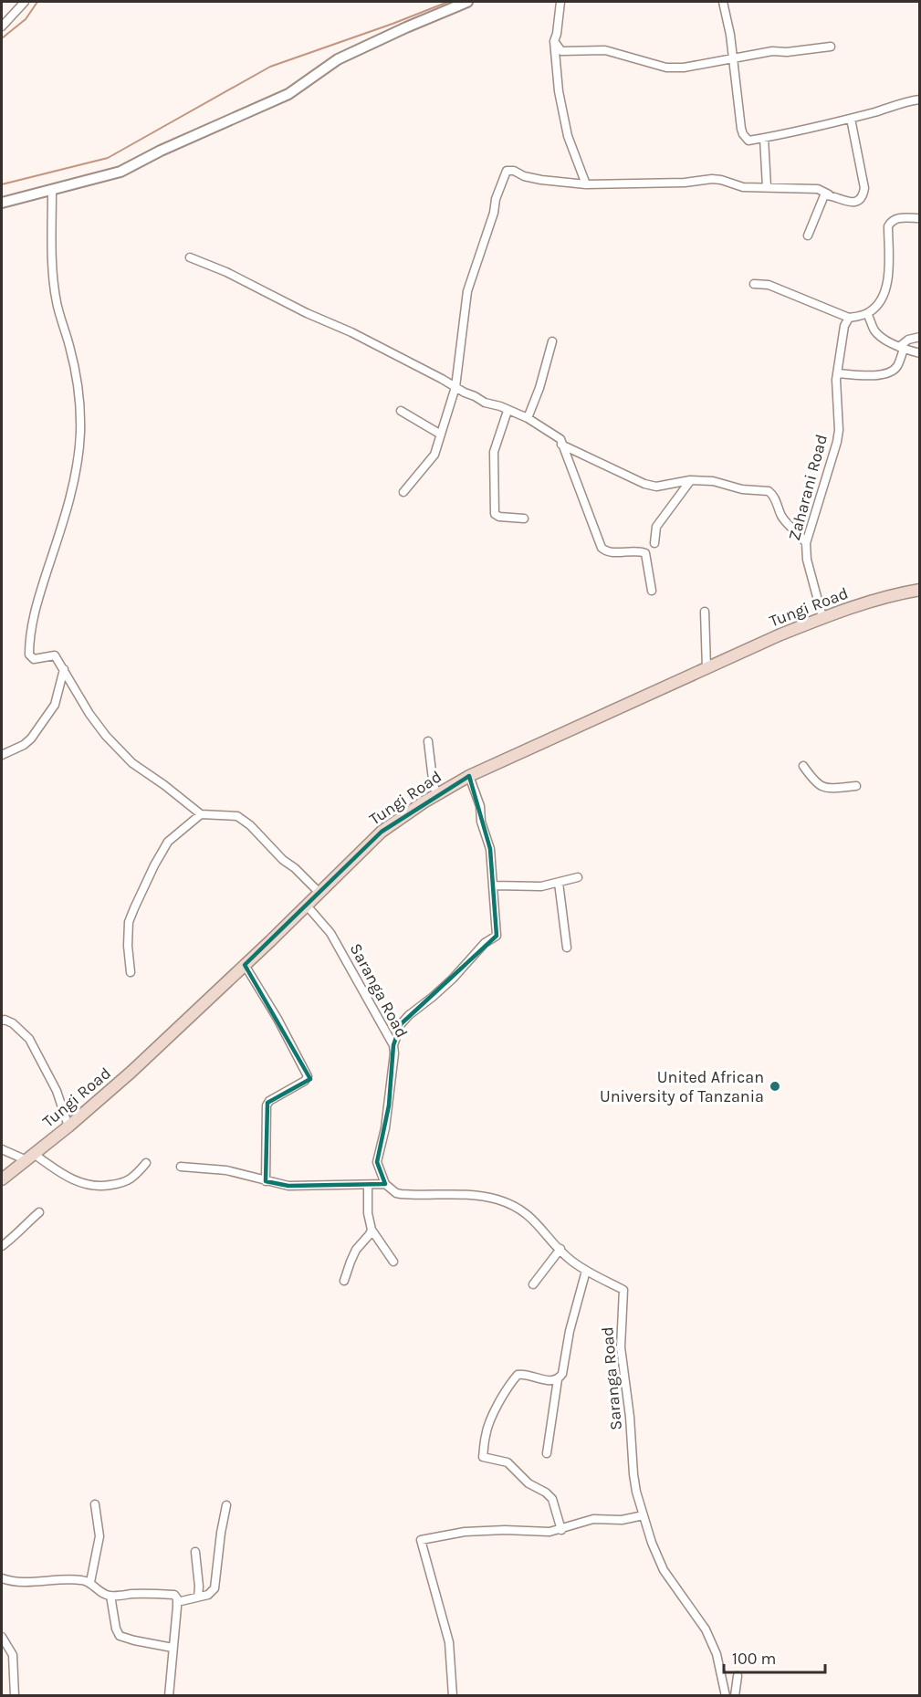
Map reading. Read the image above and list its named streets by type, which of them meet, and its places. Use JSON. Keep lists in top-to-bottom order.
{
  "streets": {
    "main road": ["Tungi Road"],
    "street": ["Zaharani Road", "Saranga Road"]
  },
  "crossings": [
    ["Zaharani Road", "Tungi Road"],
    ["Tungi Road", "Saranga Road"]
  ],
  "places": ["United African University of Tanzania"],
  "scale_bar": "100 m"
}
